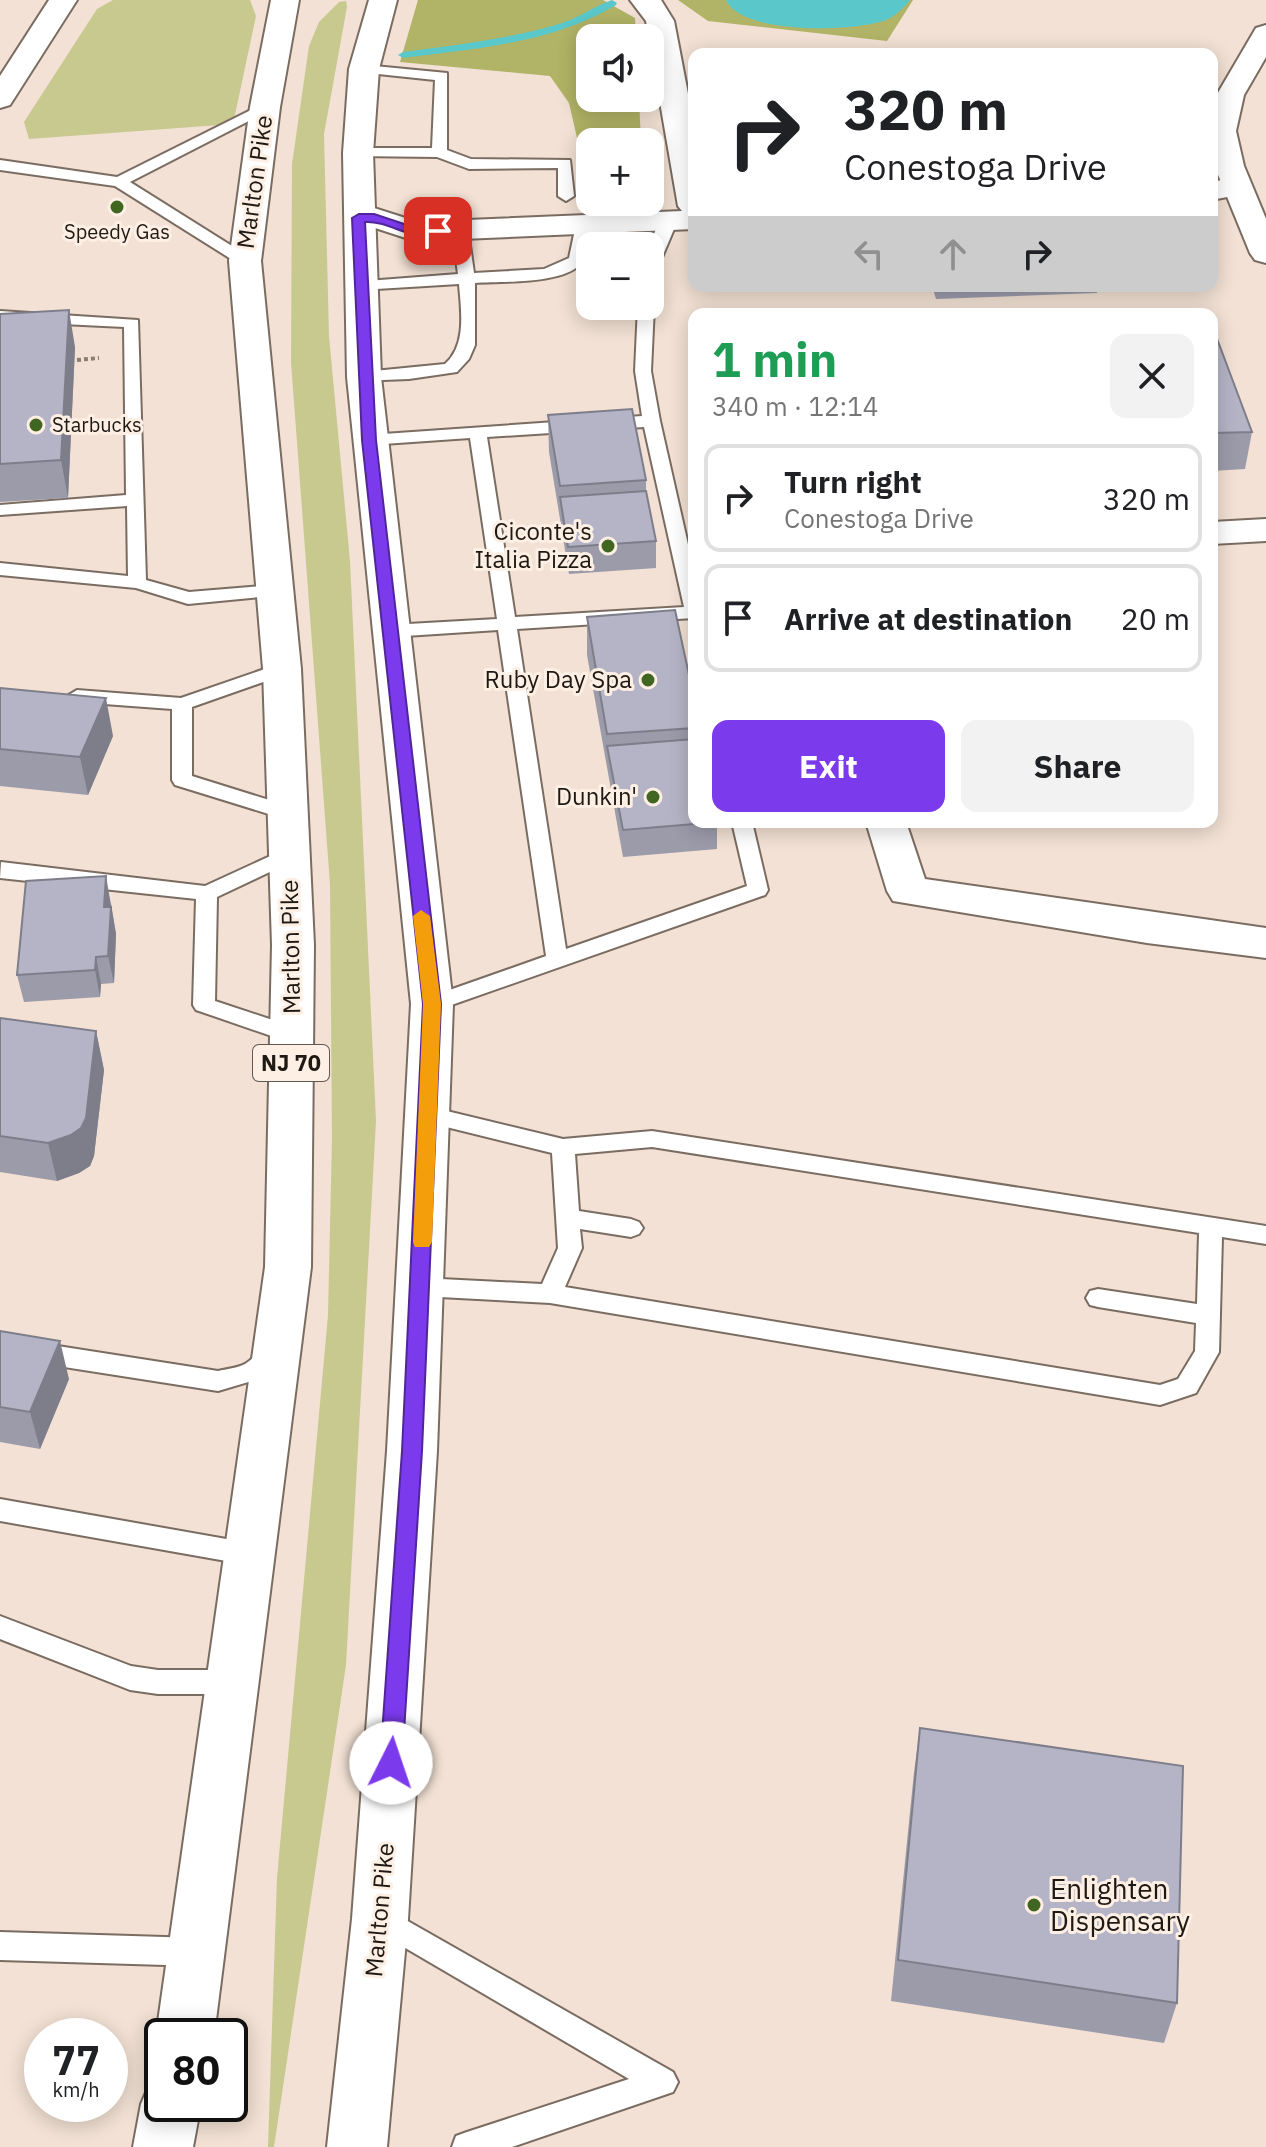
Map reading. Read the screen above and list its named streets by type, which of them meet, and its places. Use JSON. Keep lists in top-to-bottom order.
{
  "streets": {
    "main road": ["Marlton Pike", "NJ 70"]
  },
  "places": [
    "Speedy Gas",
    "Starbucks",
    "Ciconte's Italia Pizza",
    "Ruby Day Spa",
    "Dunkin'",
    "Enlighten Dispensary"
  ],
  "page": {
    "map_buttons": ["+", "−"],
    "turn": ["320 m", "Conestoga Drive"],
    "heading": ["1 min", "340 m · 12:14"],
    "list": [
      {
        "name": "Turn right",
        "note": "Conestoga Drive",
        "value": "320 m"
      },
      {
        "name": "Arrive at destination",
        "value": "20 m"
      }
    ],
    "buttons": ["Exit", "Share"],
    "speed": "77 km/h",
    "limit": "80"
  }
}
